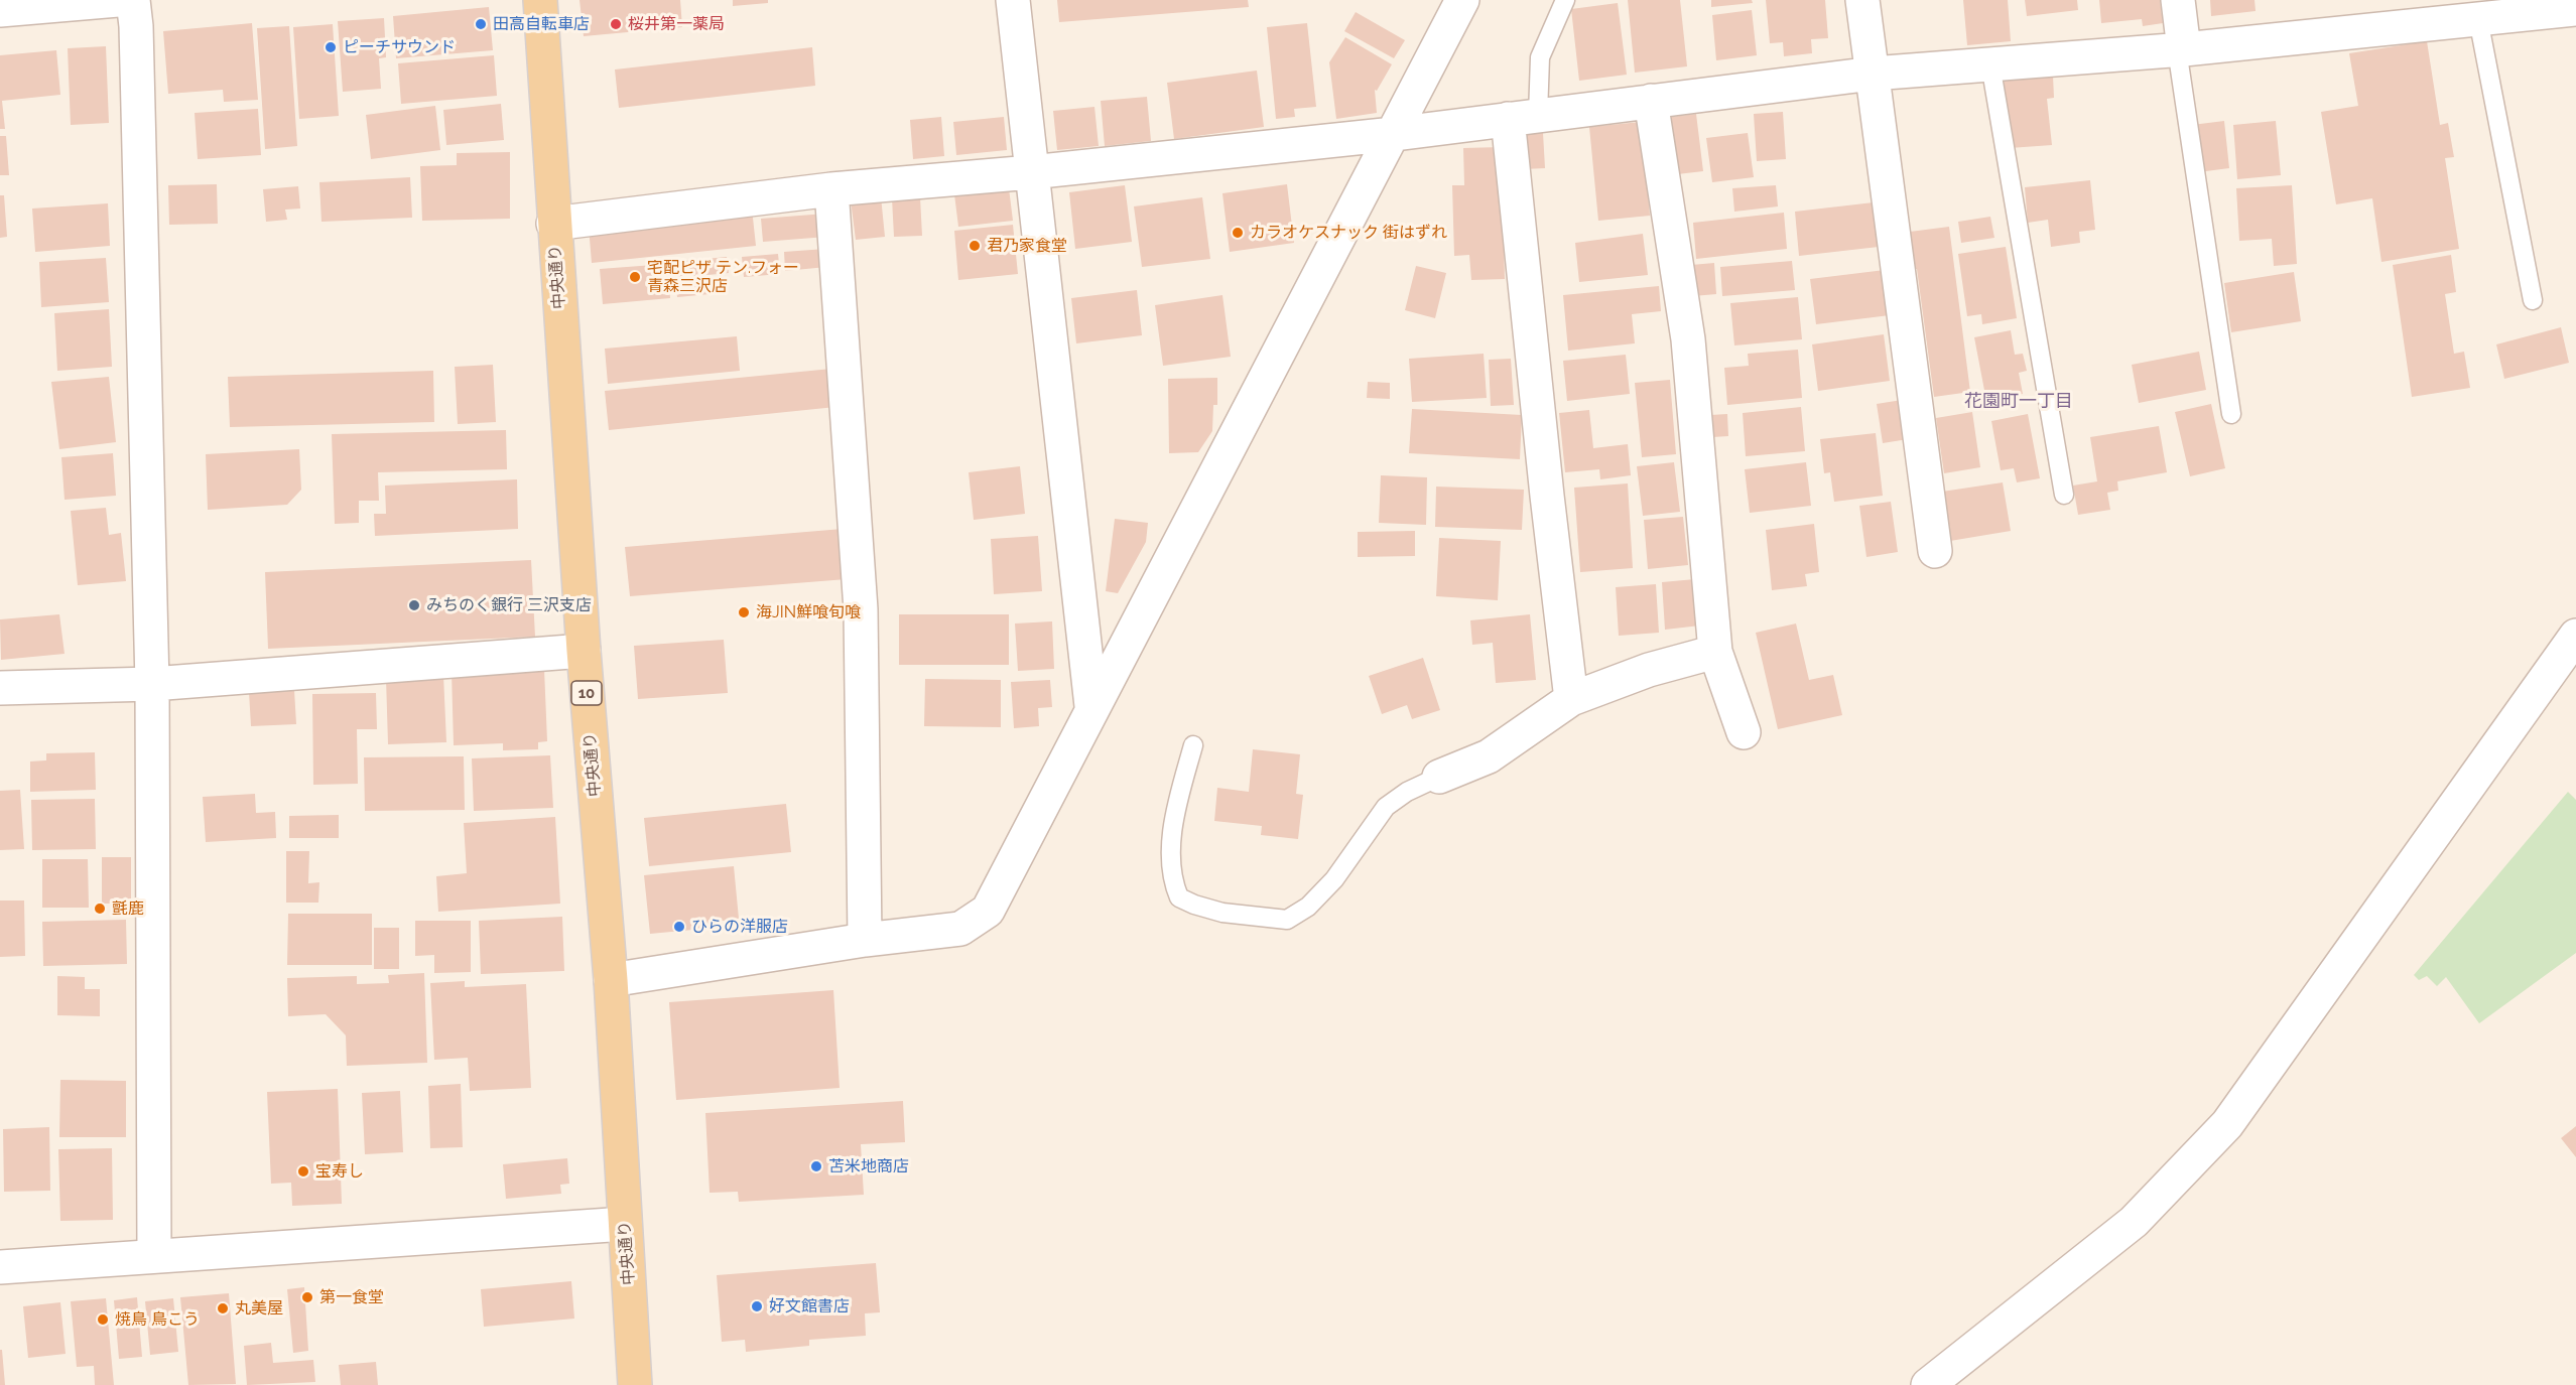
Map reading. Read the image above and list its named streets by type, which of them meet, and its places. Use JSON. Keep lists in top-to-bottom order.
{
  "streets": {
    "main road": ["中央通り", "10"]
  },
  "districts": ["花園町一丁目"],
  "places": [
    "田高自転車店",
    "桜井第一薬局",
    "ピーチサウンド",
    "カラオケスナック 街はずれ",
    "君乃家食堂",
    "宅配ピザ テン.フォー 青森三沢店",
    "みちのく銀行 三沢支店",
    "海JIN鮮喰旬喰",
    "氈鹿",
    "ひらの洋服店",
    "苫米地商店",
    "宝寿し",
    "第一食堂",
    "好文館書店",
    "丸美屋",
    "焼鳥 鳥こう"
  ]
}
